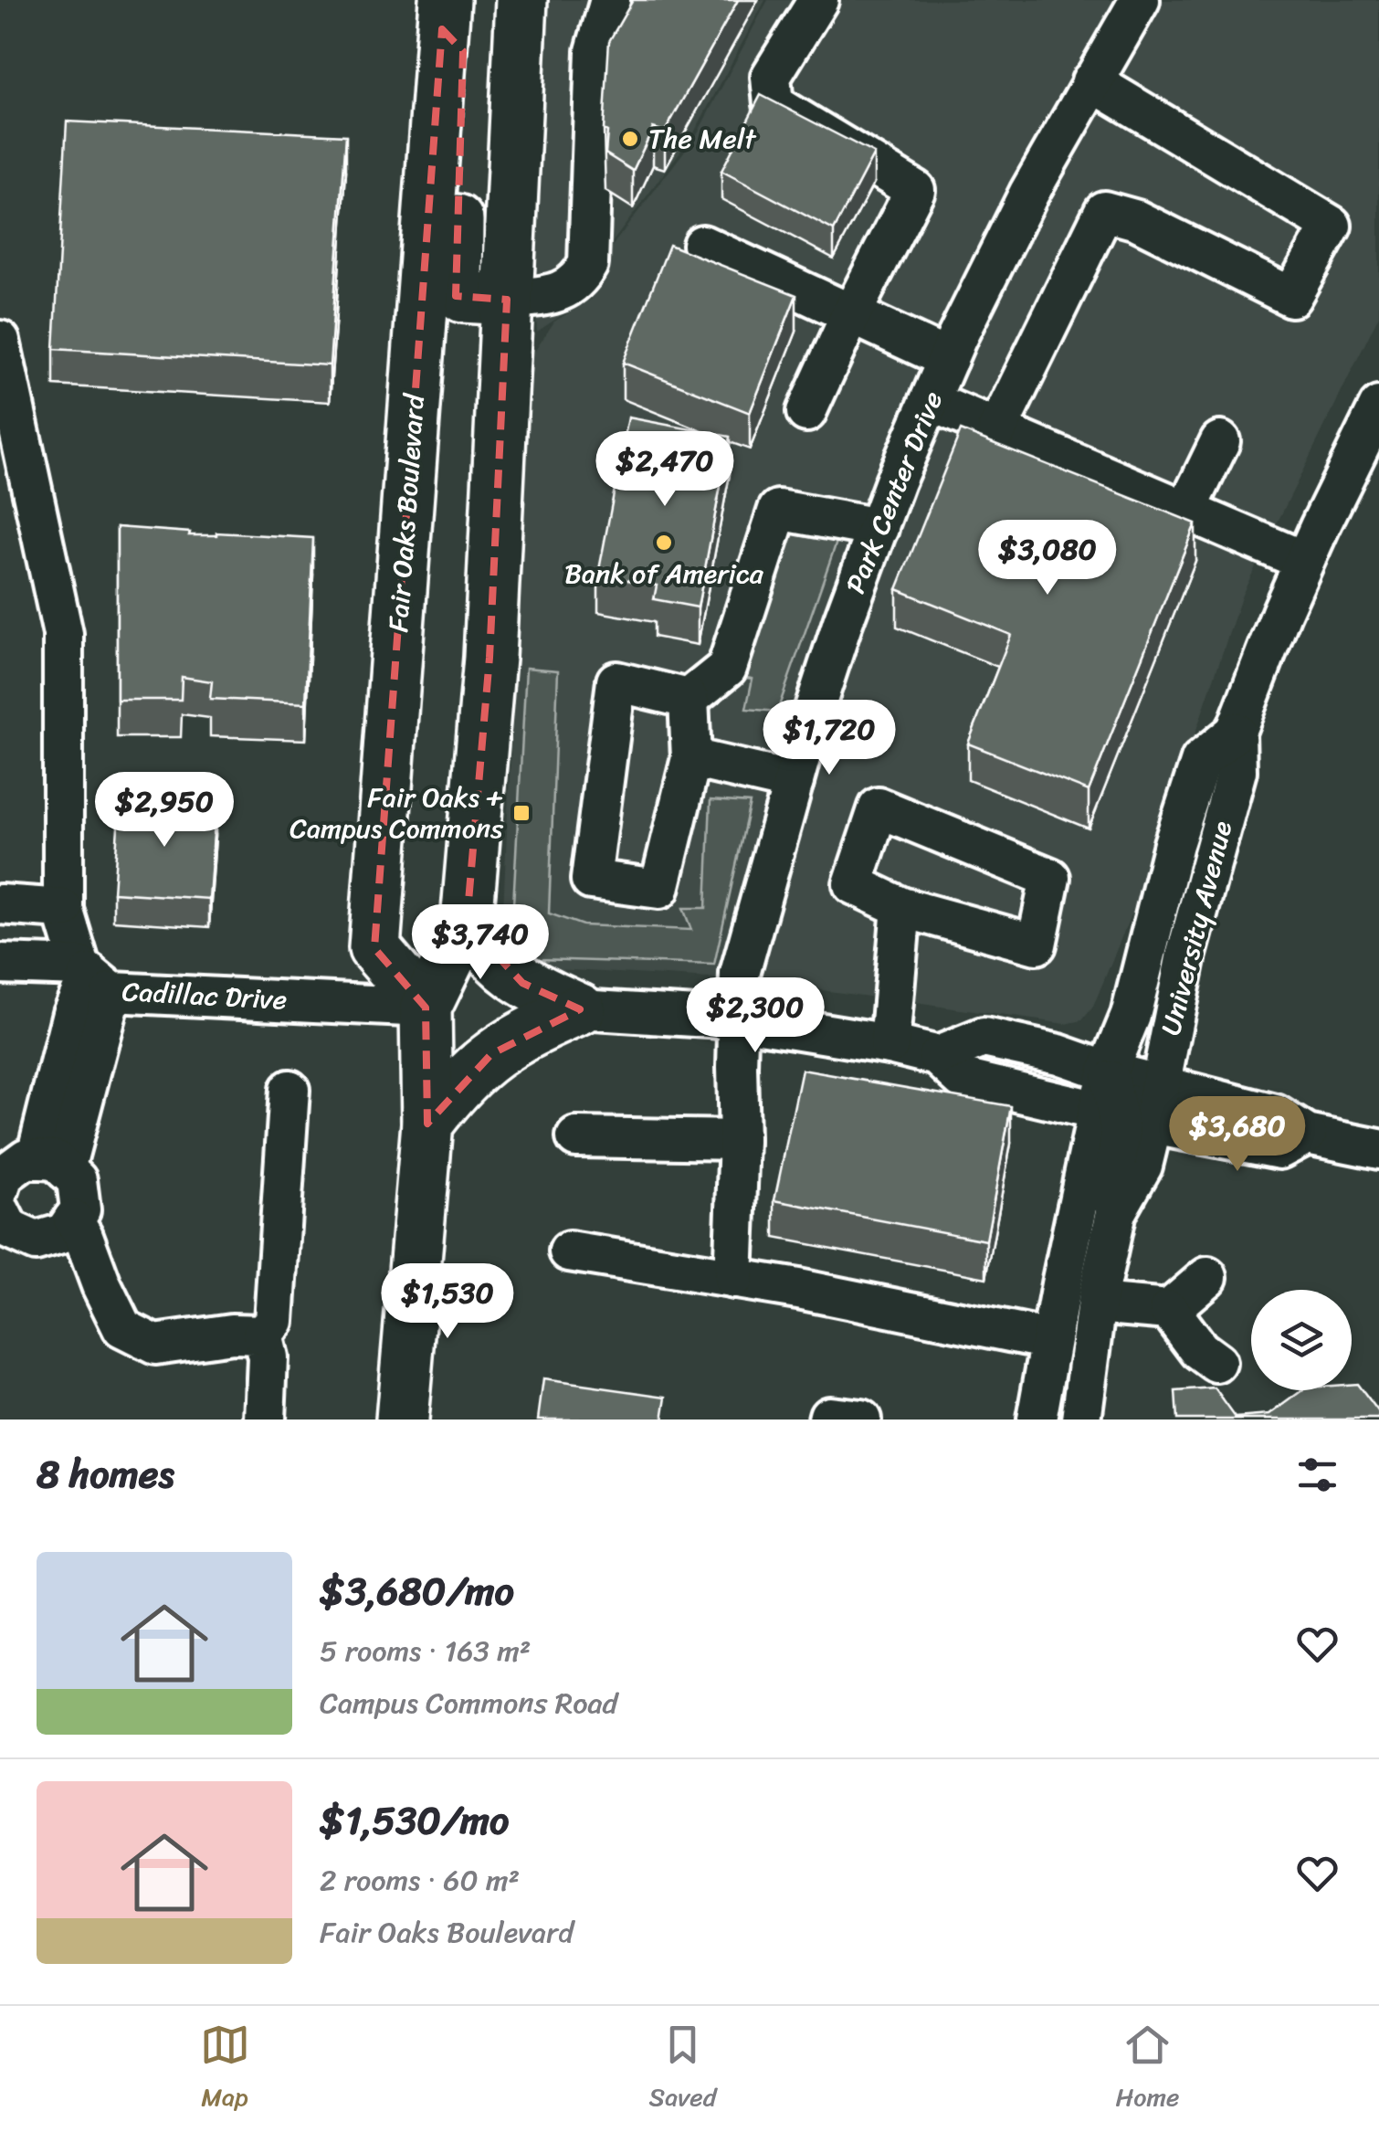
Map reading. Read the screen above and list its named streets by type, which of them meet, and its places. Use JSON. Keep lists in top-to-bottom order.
{
  "streets": {
    "main road": ["Fair Oaks Boulevard"],
    "street": ["Park Center Drive", "University Avenue", "Cadillac Drive"]
  },
  "crossings": [
    ["Fair Oaks Boulevard", "Cadillac Drive"]
  ],
  "places": {
    "other": ["The Melt", "Bank of America"],
    "transit": ["Fair Oaks + Campus Commons"]
  },
  "page": {
    "price": [
      "$2,470",
      "$3,080",
      "$1,720",
      "$2,950",
      "$3,740",
      "$2,300",
      "$3,680",
      "$1,530"
    ],
    "heading": "8 homes",
    "list": [
      {
        "name": "$3,680/mo",
        "note": "5 rooms · 163 m² · Campus Commons Road"
      },
      {
        "name": "$1,530/mo",
        "note": "2 rooms · 60 m² · Fair Oaks Boulevard"
      }
    ],
    "tabs": ["Map", "Saved", "Home"]
  }
}
